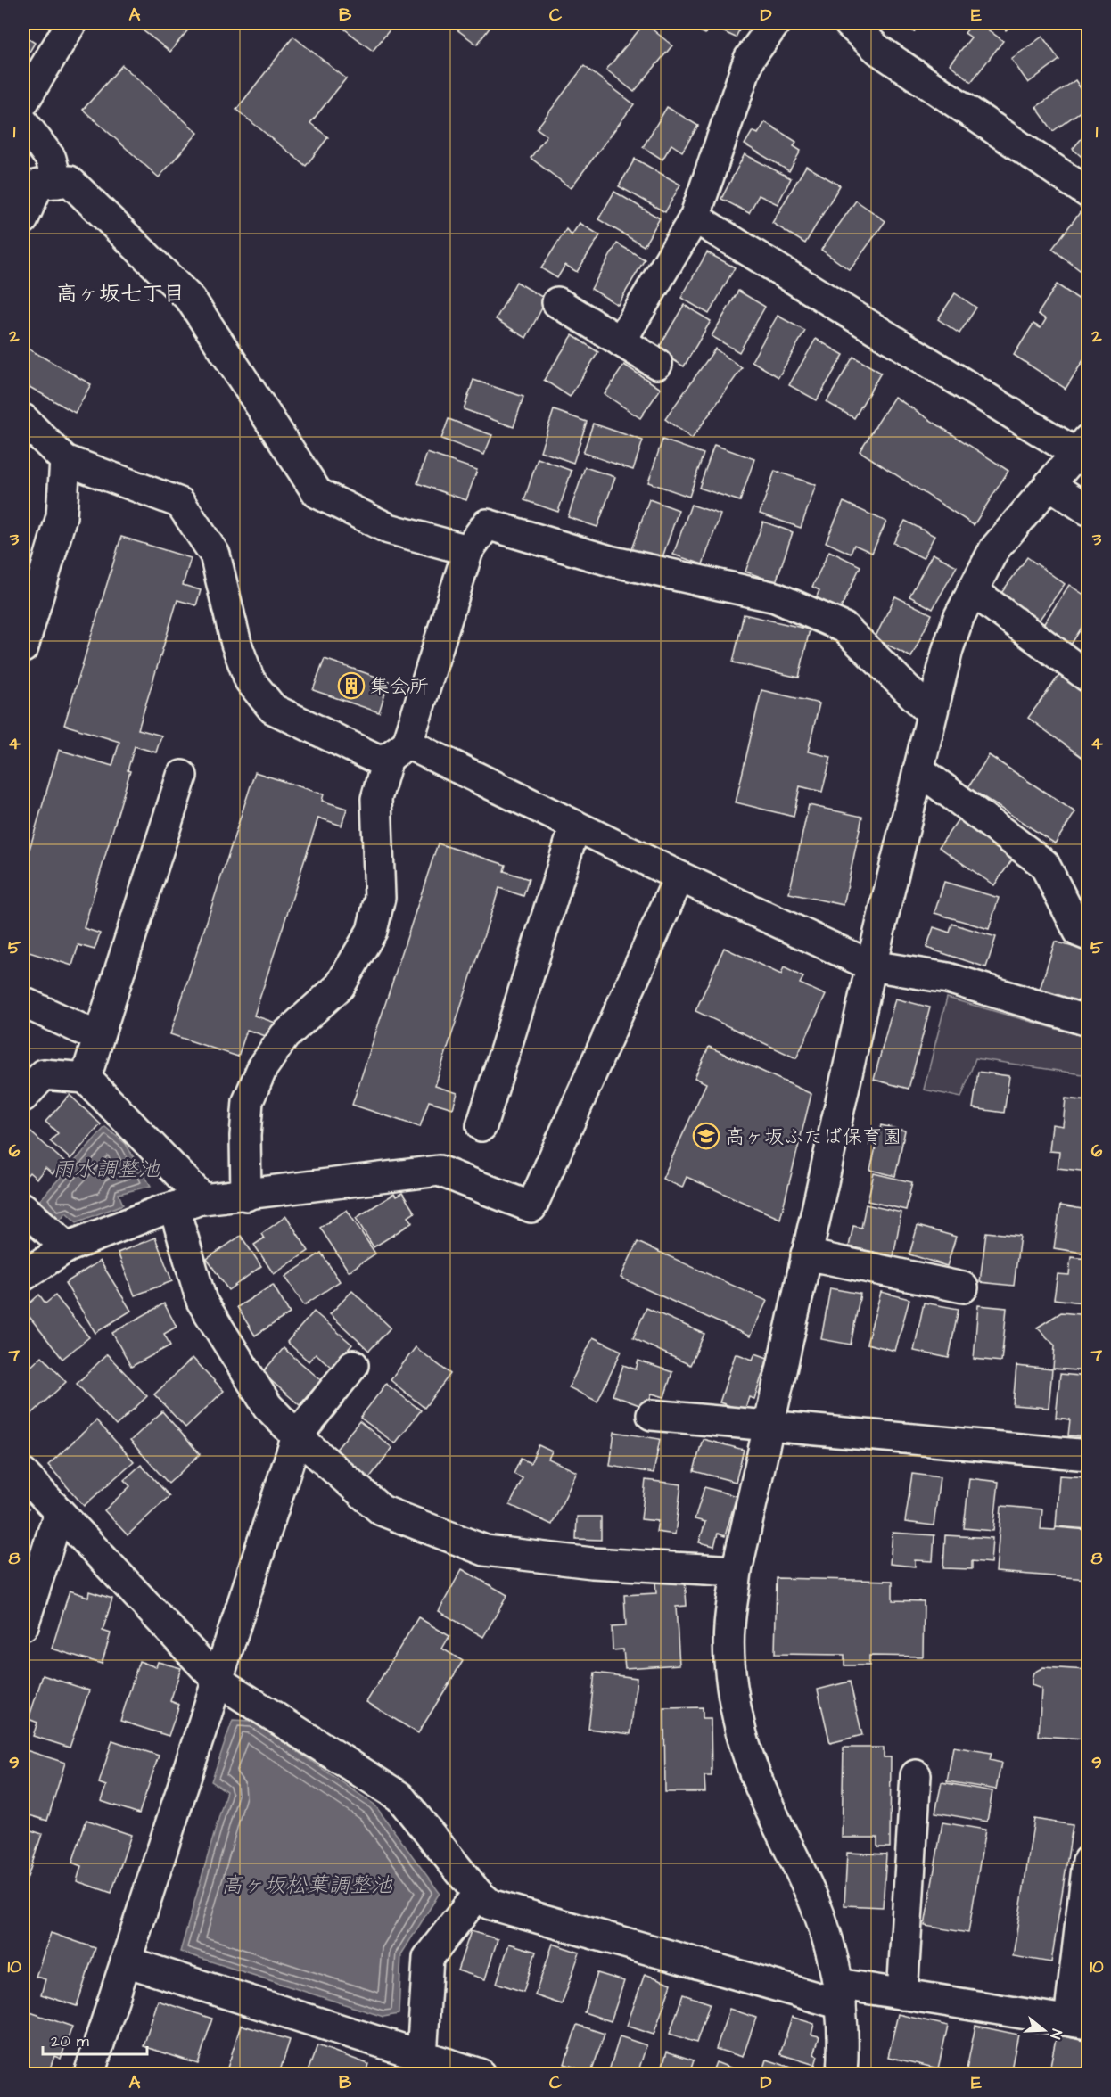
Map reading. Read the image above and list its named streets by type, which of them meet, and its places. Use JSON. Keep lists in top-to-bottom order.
{
  "districts": ["高ヶ坂七丁目"],
  "water": ["雨水調整池", "高ヶ坂松葉調整池"],
  "places": {
    "building": ["集会所"],
    "school or university": ["高ヶ坂ふたば保育園"]
  },
  "scale_bar": "20 m",
  "north": "right",
  "grid": {
    "columns": [
      "A",
      "B",
      "C",
      "D",
      "E"
    ],
    "rows": [
      "1",
      "2",
      "3",
      "4",
      "5",
      "6",
      "7",
      "8",
      "9",
      "10"
    ]
  }
}
